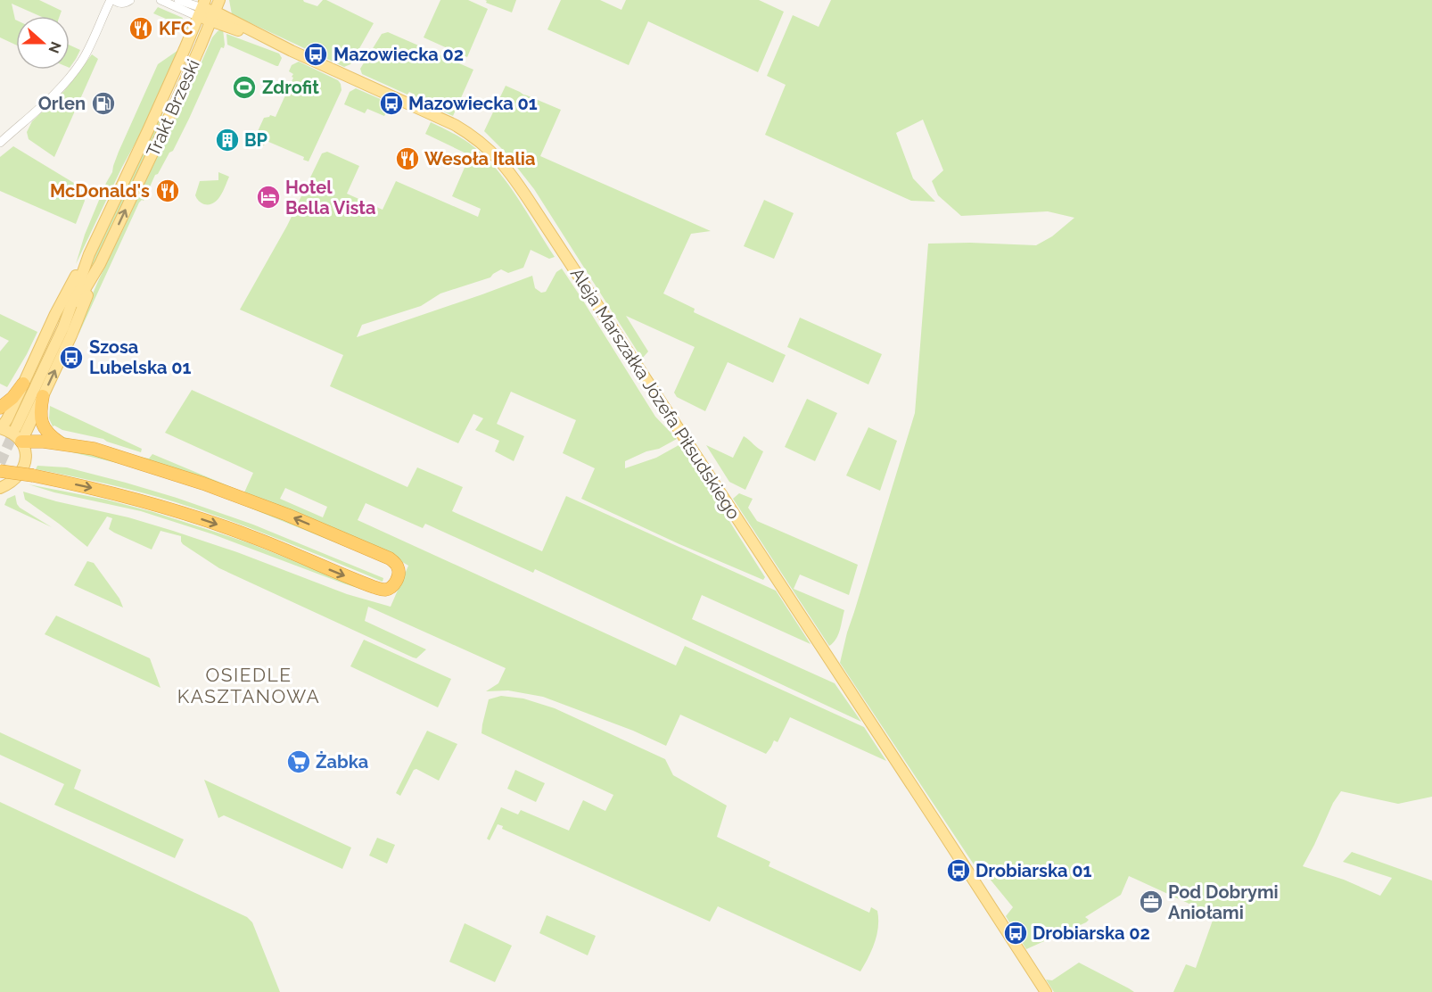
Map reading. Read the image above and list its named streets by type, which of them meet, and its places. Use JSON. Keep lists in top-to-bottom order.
{
  "streets": {
    "main road": ["Trakt Brzeski", "Aleja Marszałka Józefa Piłsudskiego"]
  },
  "crossings": [
    ["Trakt Brzeski", "Aleja Marszałka Józefa Piłsudskiego"]
  ],
  "districts": ["OSIEDLE KASZTANOWA"],
  "places": {
    "restaurant": ["KFC", "Wesoła Italia", "McDonald's"],
    "bus stop": [
      "Mazowiecka 02",
      "Mazowiecka 01",
      "Szosa Lubelska 01",
      "Drobiarska 01",
      "Drobiarska 02"
    ],
    "sports": ["Zdrofit"],
    "fuel station": ["Orlen"],
    "building": ["BP"],
    "hotel": ["Hotel Bella Vista"],
    "supermarket": ["Żabka"],
    "office": ["Pod Dobrymi Aniołami"]
  },
  "north": "right"
}
